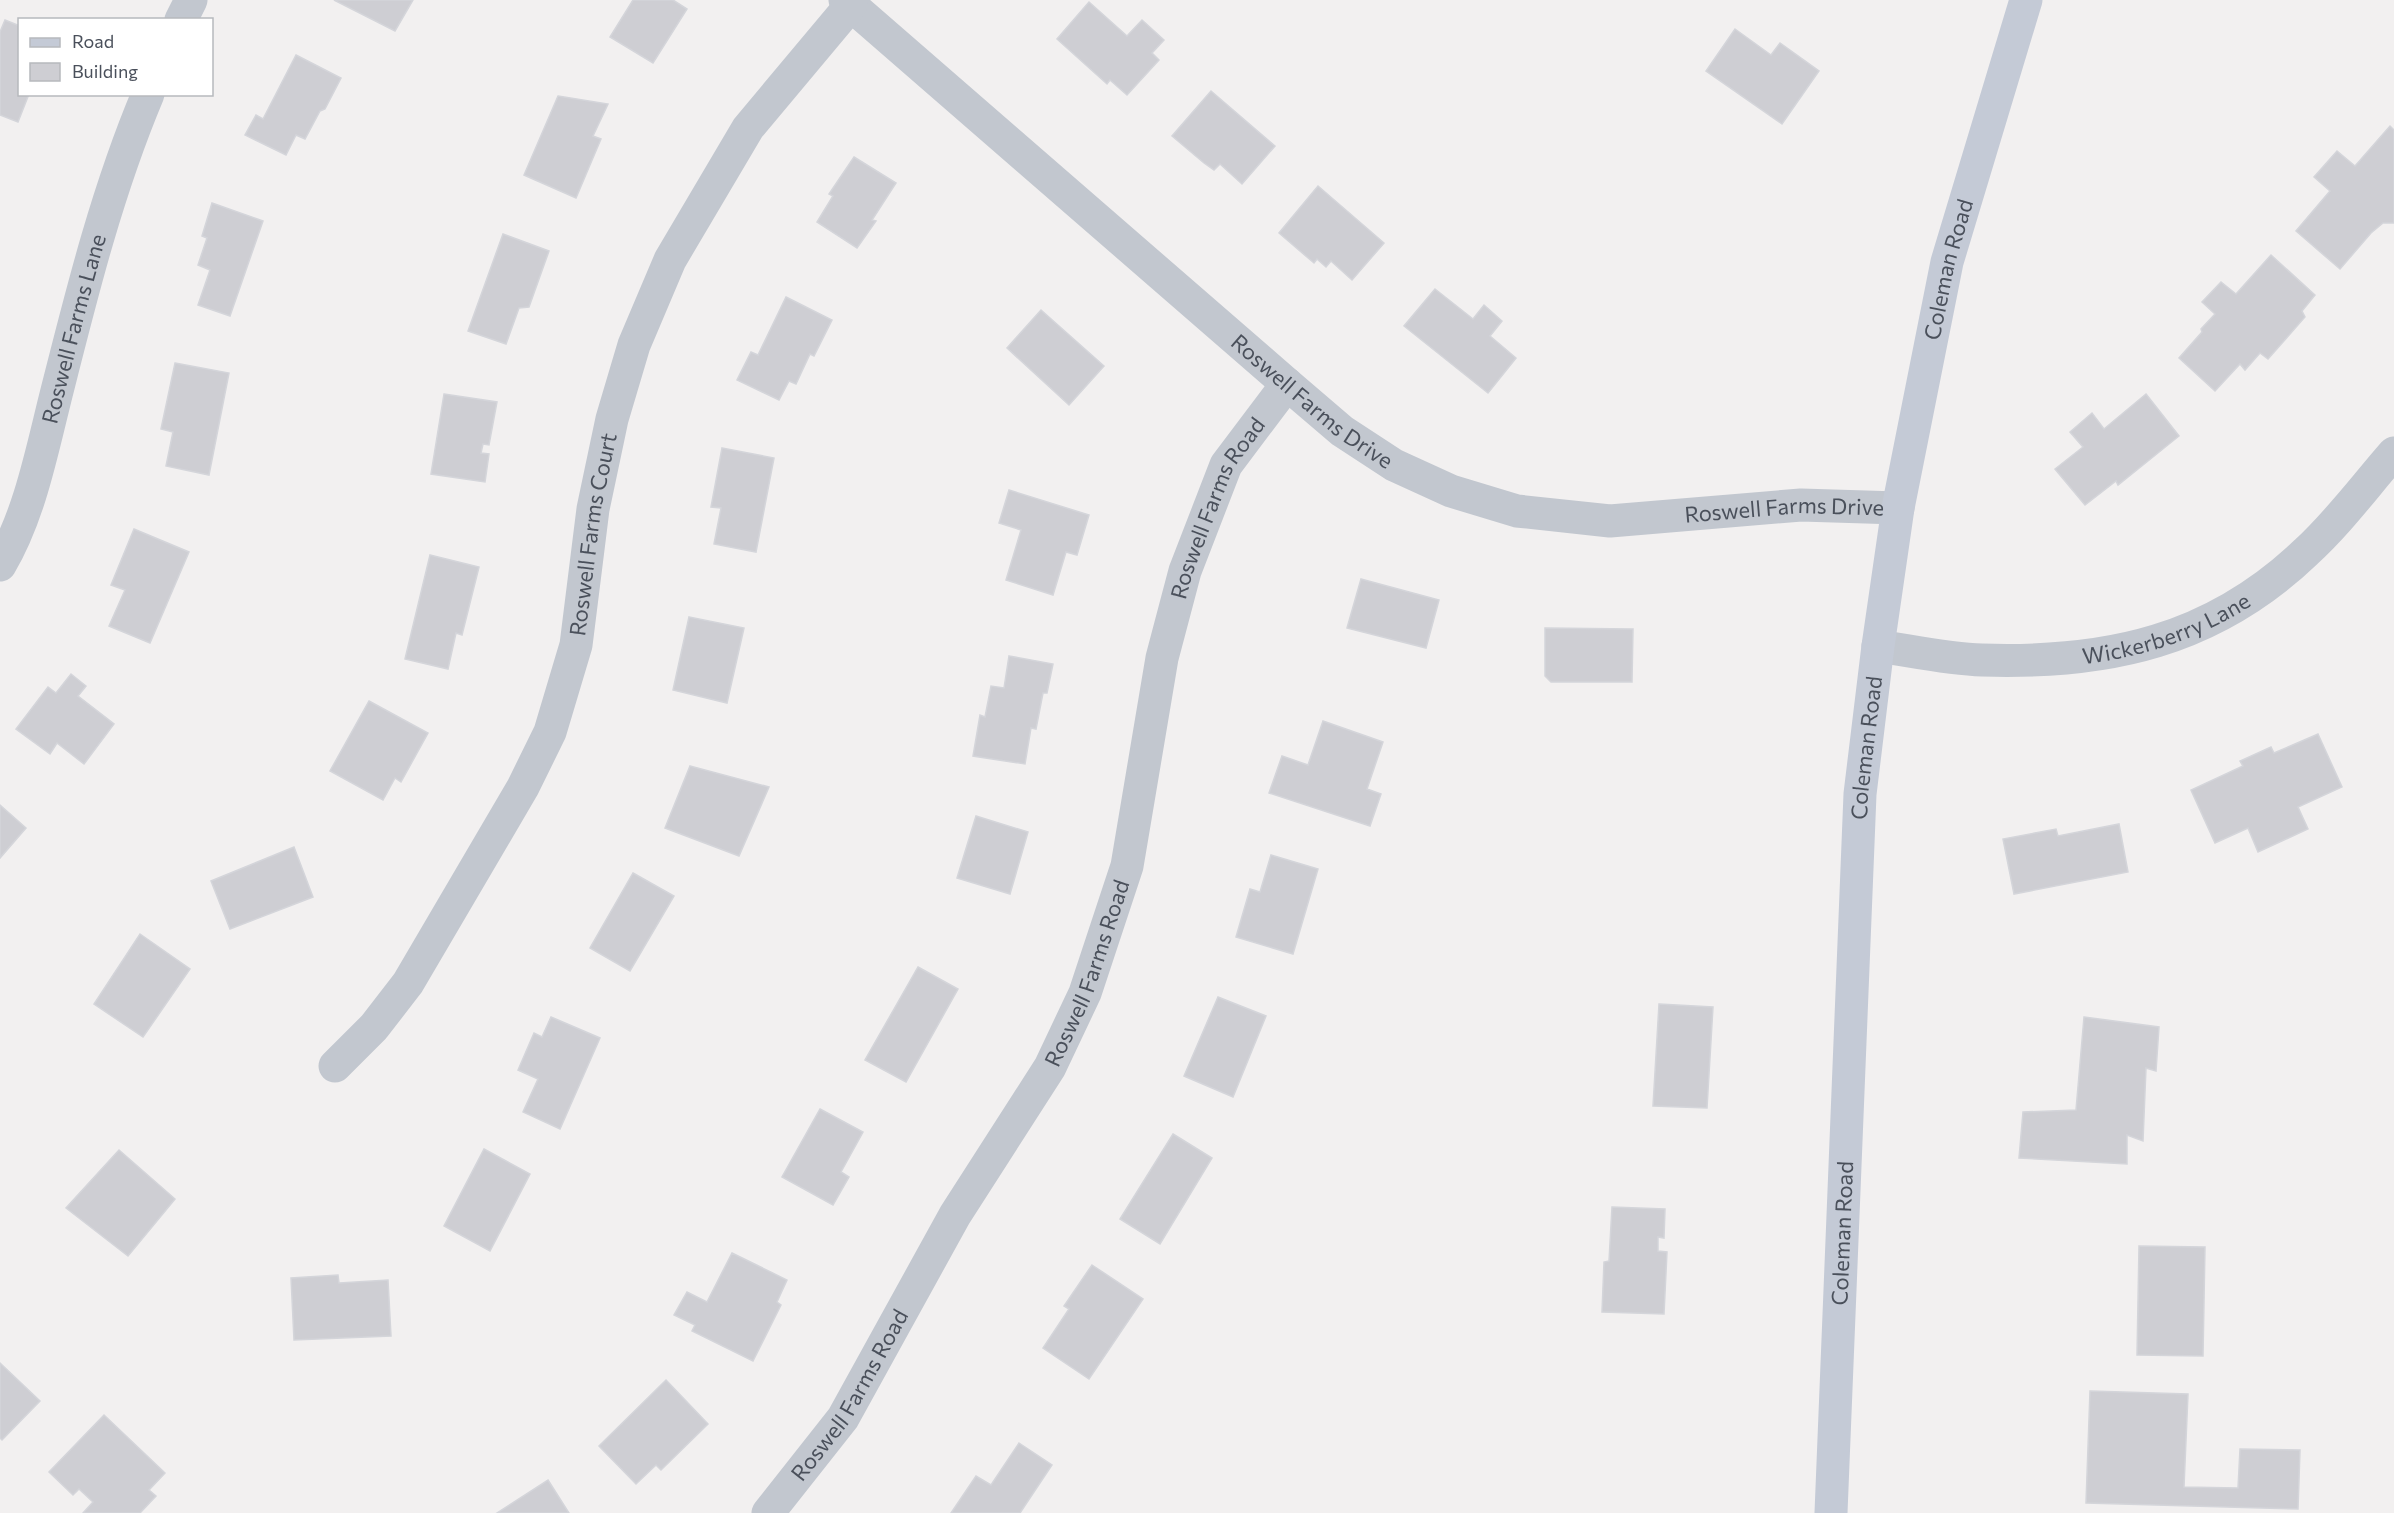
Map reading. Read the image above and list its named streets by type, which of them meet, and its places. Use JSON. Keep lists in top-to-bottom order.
{
  "streets": {
    "street": [
      "Coleman Road",
      "Roswell Farms Lane",
      "Roswell Farms Drive",
      "Roswell Farms Road",
      "Roswell Farms Court",
      "Wickerberry Lane"
    ]
  },
  "crossings": [
    ["Coleman Road", "Roswell Farms Drive"],
    ["Coleman Road", "Wickerberry Lane"],
    ["Roswell Farms Drive", "Roswell Farms Road"],
    ["Roswell Farms Drive", "Roswell Farms Court"]
  ],
  "legend": ["Road", "Building"]
}
